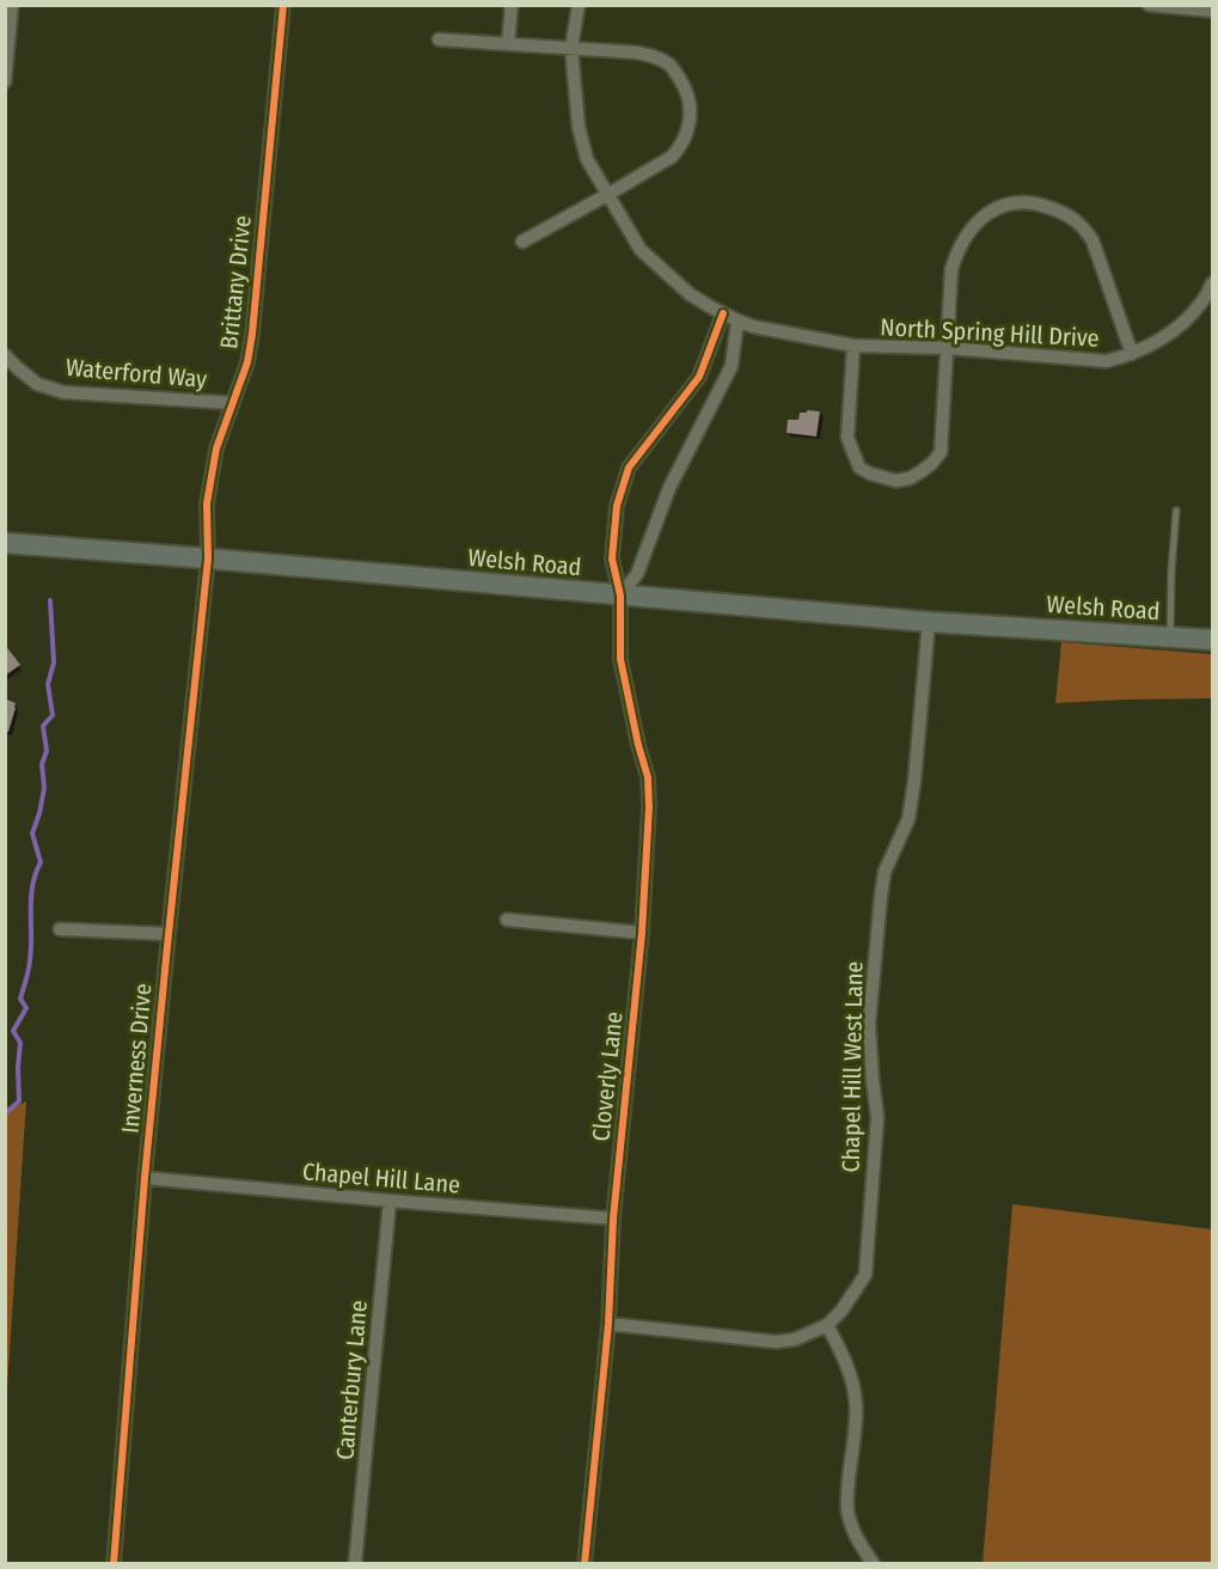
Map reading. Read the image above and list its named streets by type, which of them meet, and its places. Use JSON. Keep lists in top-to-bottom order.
{
  "streets": {
    "main road": ["Welsh Road"],
    "street": [
      "Brittany Drive",
      "North Spring Hill Drive",
      "Waterford Way",
      "Inverness Drive",
      "Chapel Hill West Lane",
      "Cloverly Lane",
      "Chapel Hill Lane",
      "Canterbury Lane"
    ]
  },
  "crossings": [
    ["Brittany Drive", "Waterford Way"],
    ["Brittany Drive", "Welsh Road"],
    ["Brittany Drive", "Inverness Drive"],
    ["North Spring Hill Drive", "Cloverly Lane"],
    ["Welsh Road", "Inverness Drive"],
    ["Welsh Road", "Chapel Hill West Lane"],
    ["Welsh Road", "Cloverly Lane"],
    ["Inverness Drive", "Chapel Hill Lane"],
    ["Chapel Hill West Lane", "Cloverly Lane"],
    ["Cloverly Lane", "Chapel Hill Lane"],
    ["Chapel Hill Lane", "Canterbury Lane"]
  ]
}
